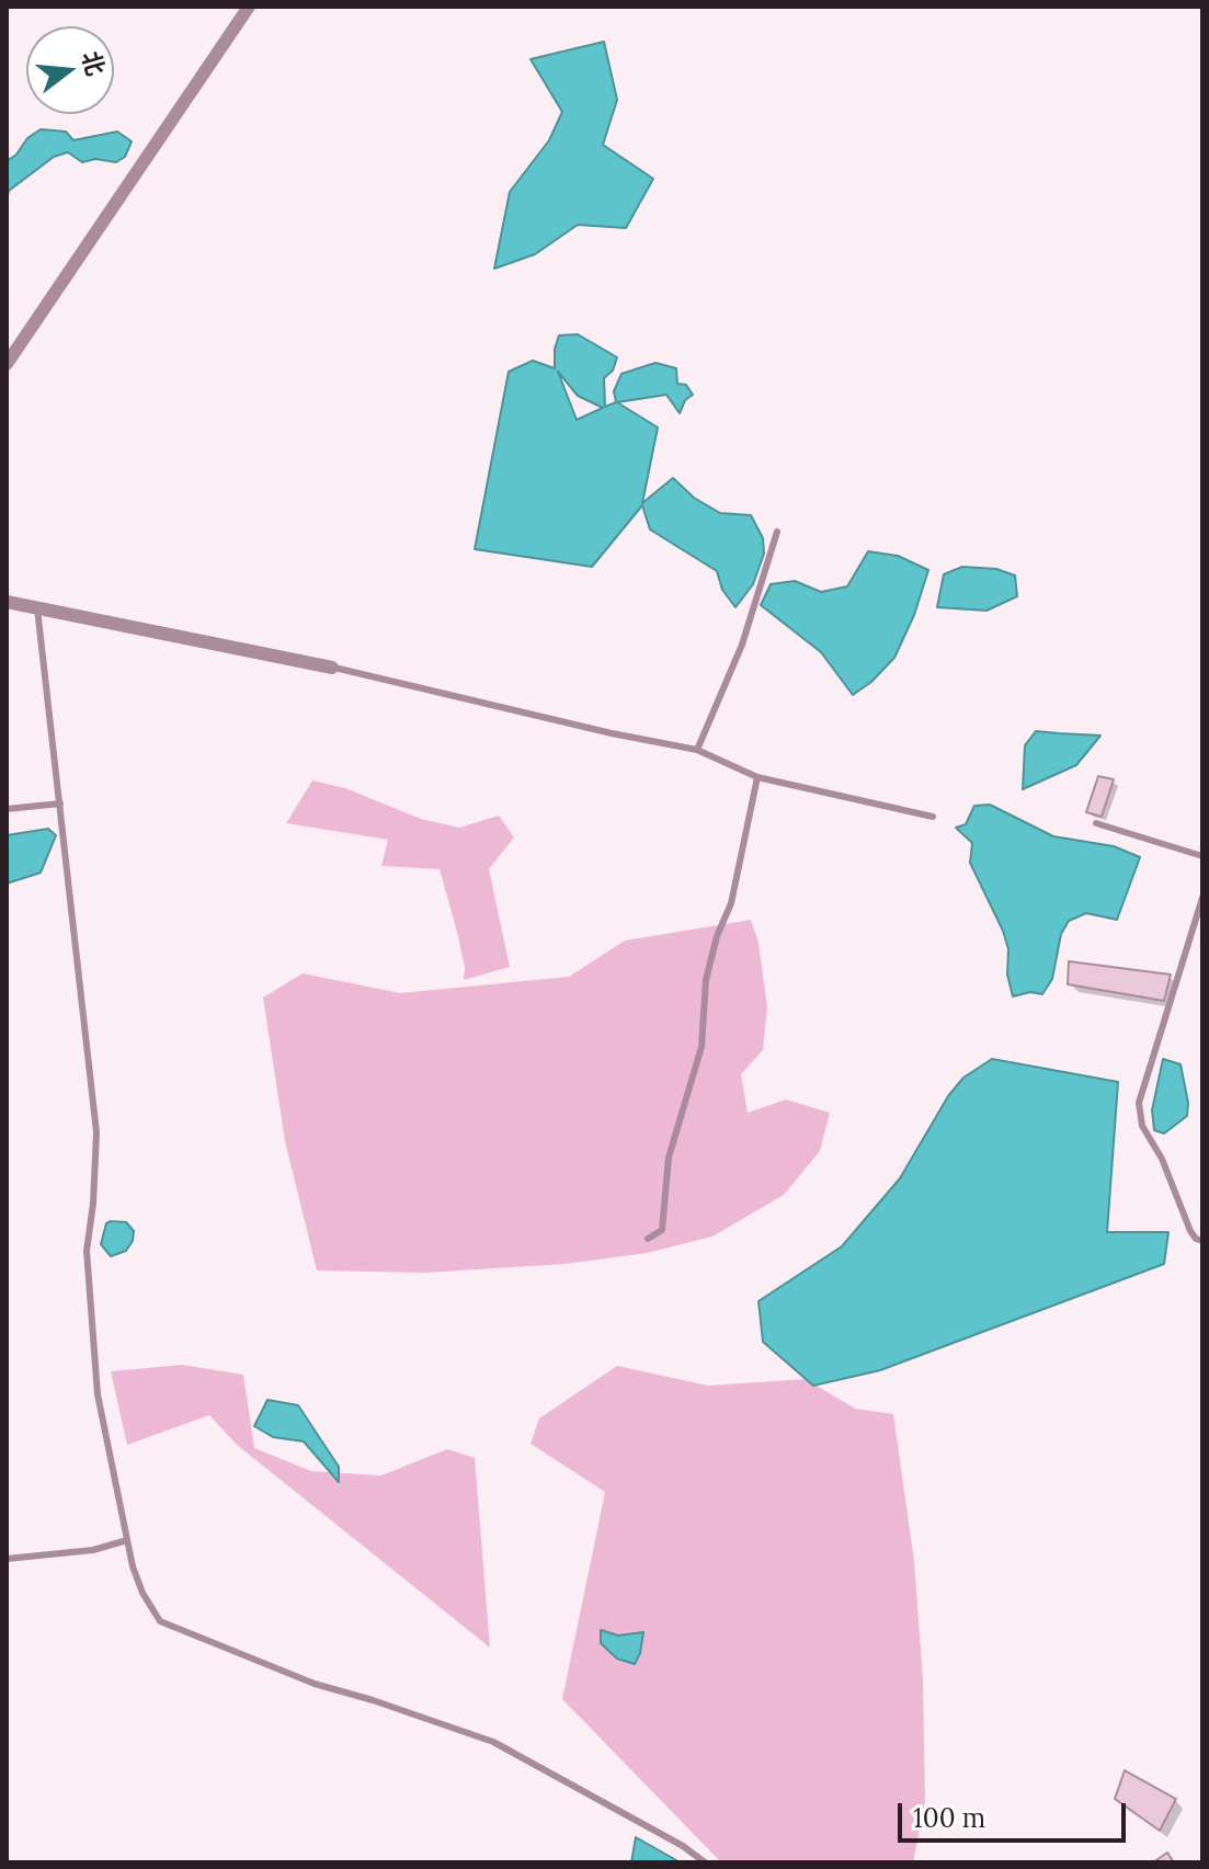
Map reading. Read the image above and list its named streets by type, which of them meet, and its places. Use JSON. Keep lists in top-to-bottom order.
{
  "scale_bar": "100 m",
  "north": "right"
}
